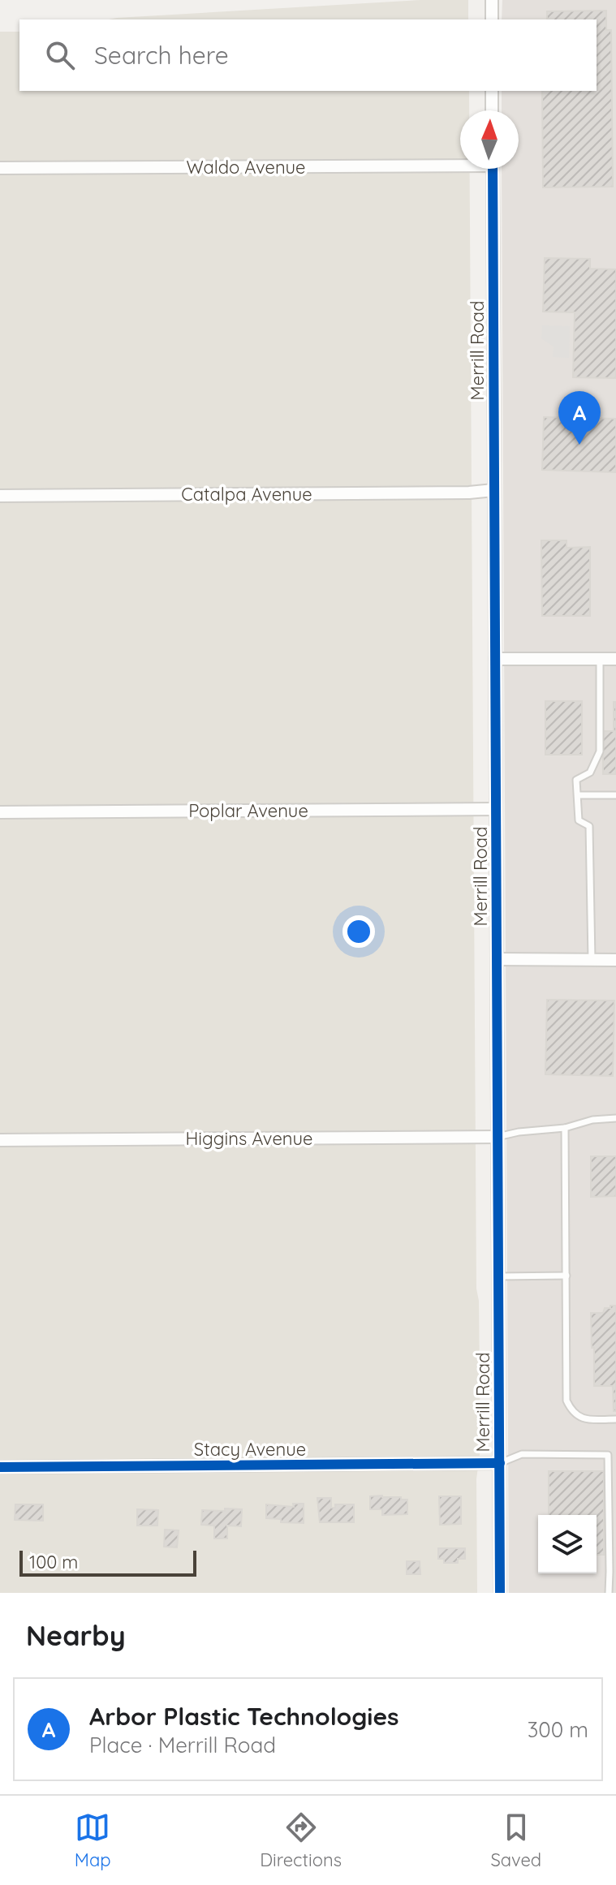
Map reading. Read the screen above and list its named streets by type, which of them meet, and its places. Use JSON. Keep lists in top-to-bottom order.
{
  "streets": {
    "street": [
      "Waldo Avenue",
      "Merrill Road",
      "Catalpa Avenue",
      "Poplar Avenue",
      "Higgins Avenue",
      "Stacy Avenue"
    ]
  },
  "crossings": [
    ["Merrill Road", "Catalpa Avenue"],
    ["Merrill Road", "Poplar Avenue"],
    ["Merrill Road", "Higgins Avenue"],
    ["Merrill Road", "Stacy Avenue"]
  ],
  "scale_bar": "100 m",
  "north": "top",
  "page": {
    "search": "Search here",
    "pins": "A",
    "scale": "100 m",
    "heading": "Nearby",
    "list": [
      {
        "mark": "A",
        "name": "Arbor Plastic Technologies",
        "note": "Place · Merrill Road",
        "value": "300 m"
      }
    ],
    "nav": ["Map", "Directions", "Saved"]
  }
}
